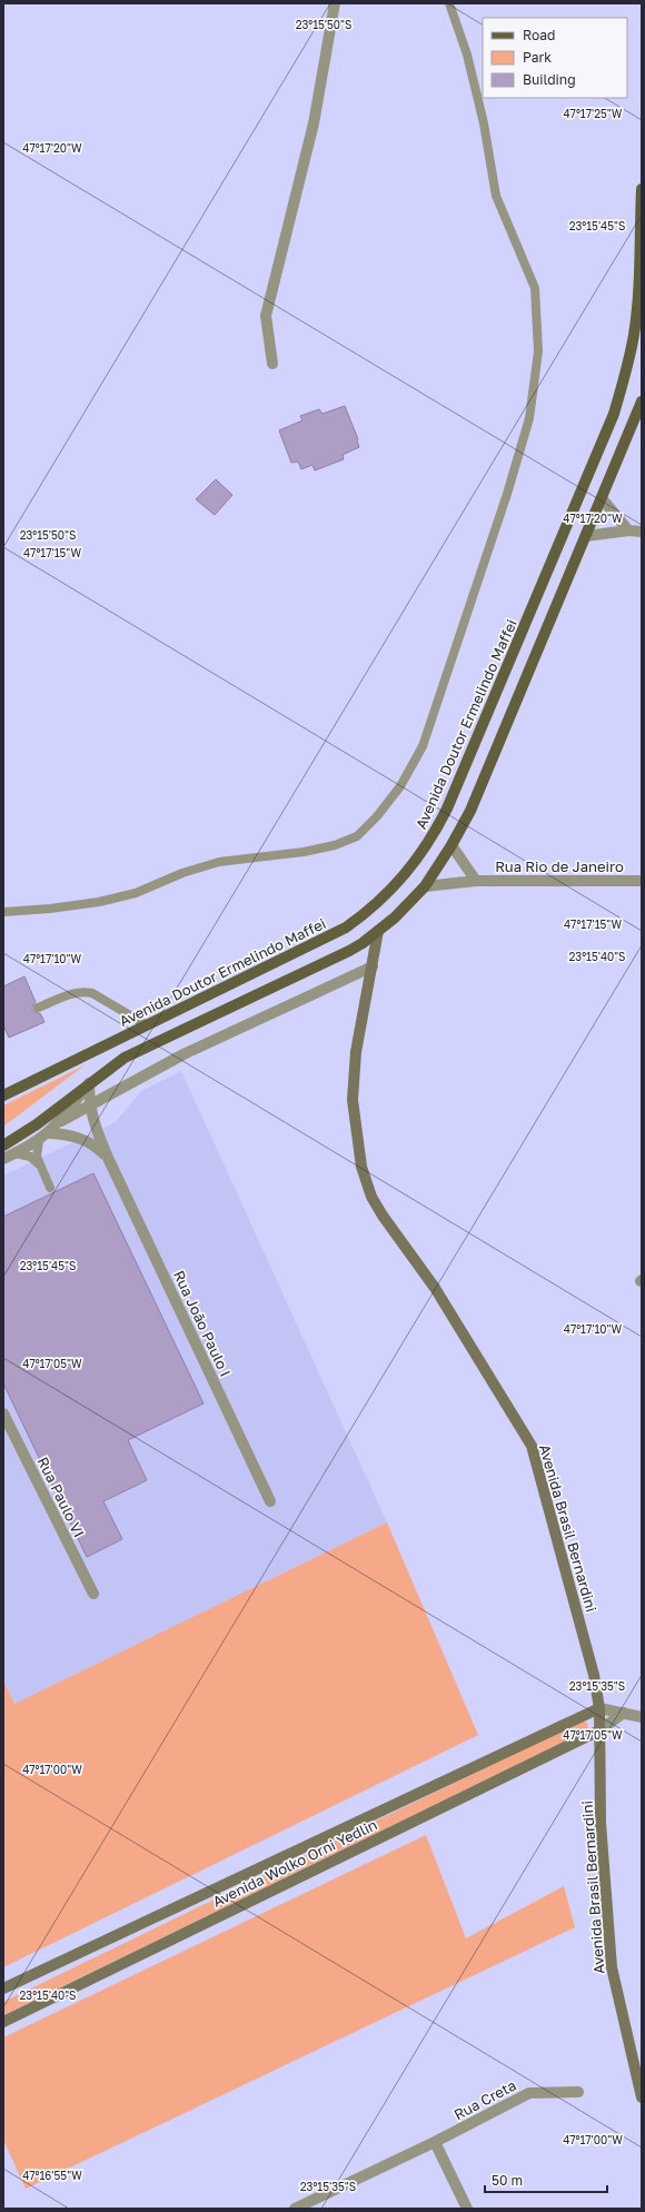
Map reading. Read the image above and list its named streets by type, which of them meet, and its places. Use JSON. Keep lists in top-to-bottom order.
{
  "streets": {
    "main road": ["Avenida Doutor Ermelindo Maffei"],
    "street": [
      "Rua Rio de Janeiro",
      "Rua João Paulo I",
      "Rua Paulo VI",
      "Avenida Brasil Bernardini",
      "Avenida Wolko Orni Yedlin",
      "Rua Creta"
    ]
  },
  "crossings": [
    ["Avenida Brasil Bernardini", "Avenida Wolko Orni Yedlin"]
  ],
  "legend": ["Road", "Park", "Building"],
  "scale_bar": "50 m",
  "coordinates": [
    "23°15'50\"S",
    "47°17'25\"W",
    "47°17'20\"W",
    "23°15'45\"S",
    "47°17'15\"W",
    "23°15'40\"S",
    "47°17'10\"W",
    "47°17'05\"W",
    "23°15'35\"S",
    "47°17'00\"W",
    "47°16'55\"W"
  ]
}
